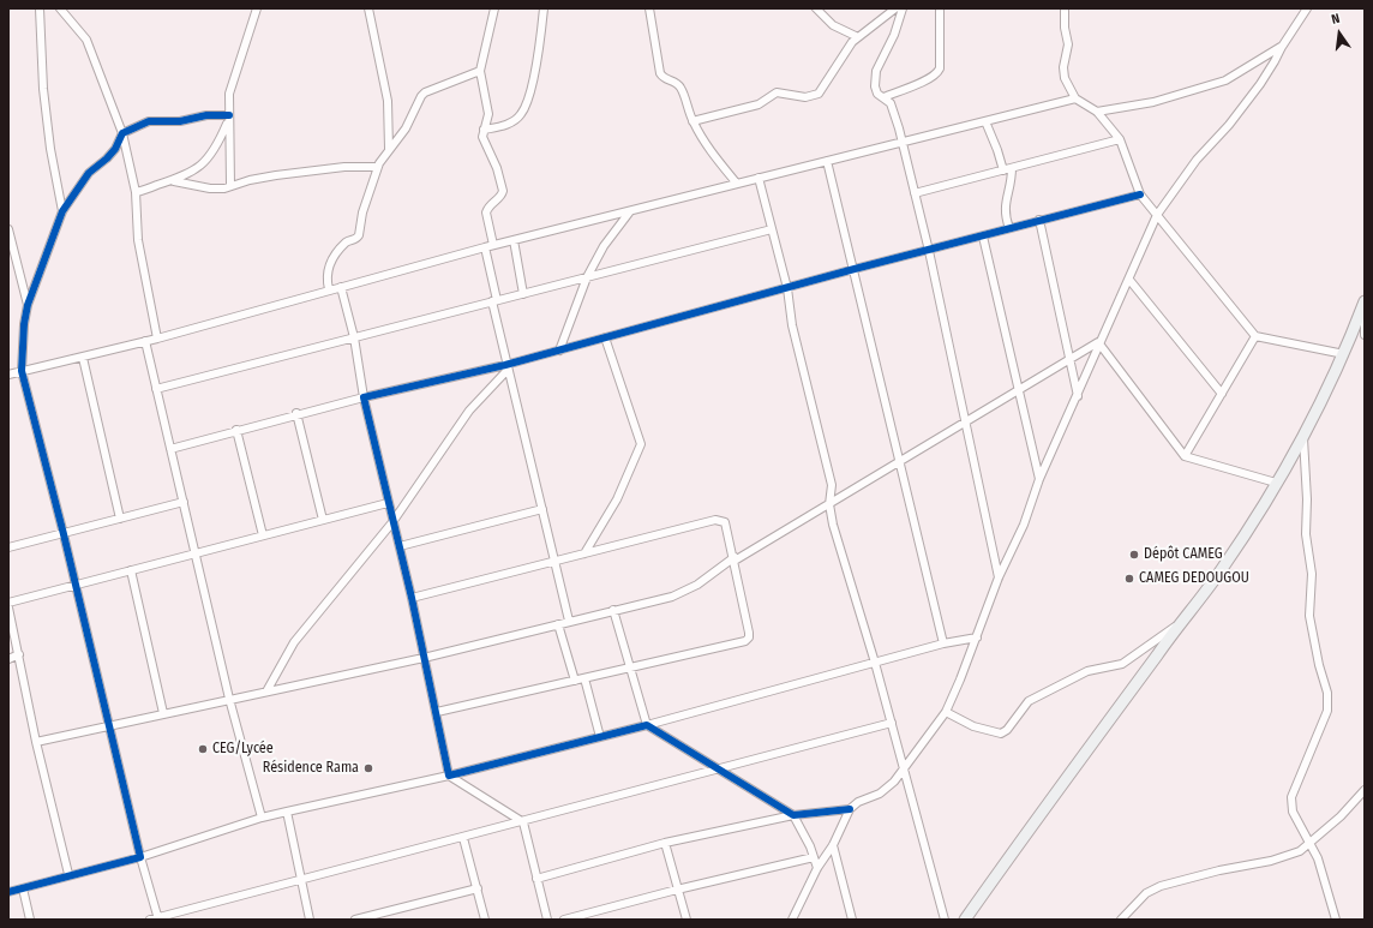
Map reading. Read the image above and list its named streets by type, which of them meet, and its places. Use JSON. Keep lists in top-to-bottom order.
{
  "places": [
    "Dépôt CAMEG",
    "CAMEG DEDOUGOU",
    "CEG/Lycée",
    "Résidence Rama"
  ],
  "north": "top"
}
